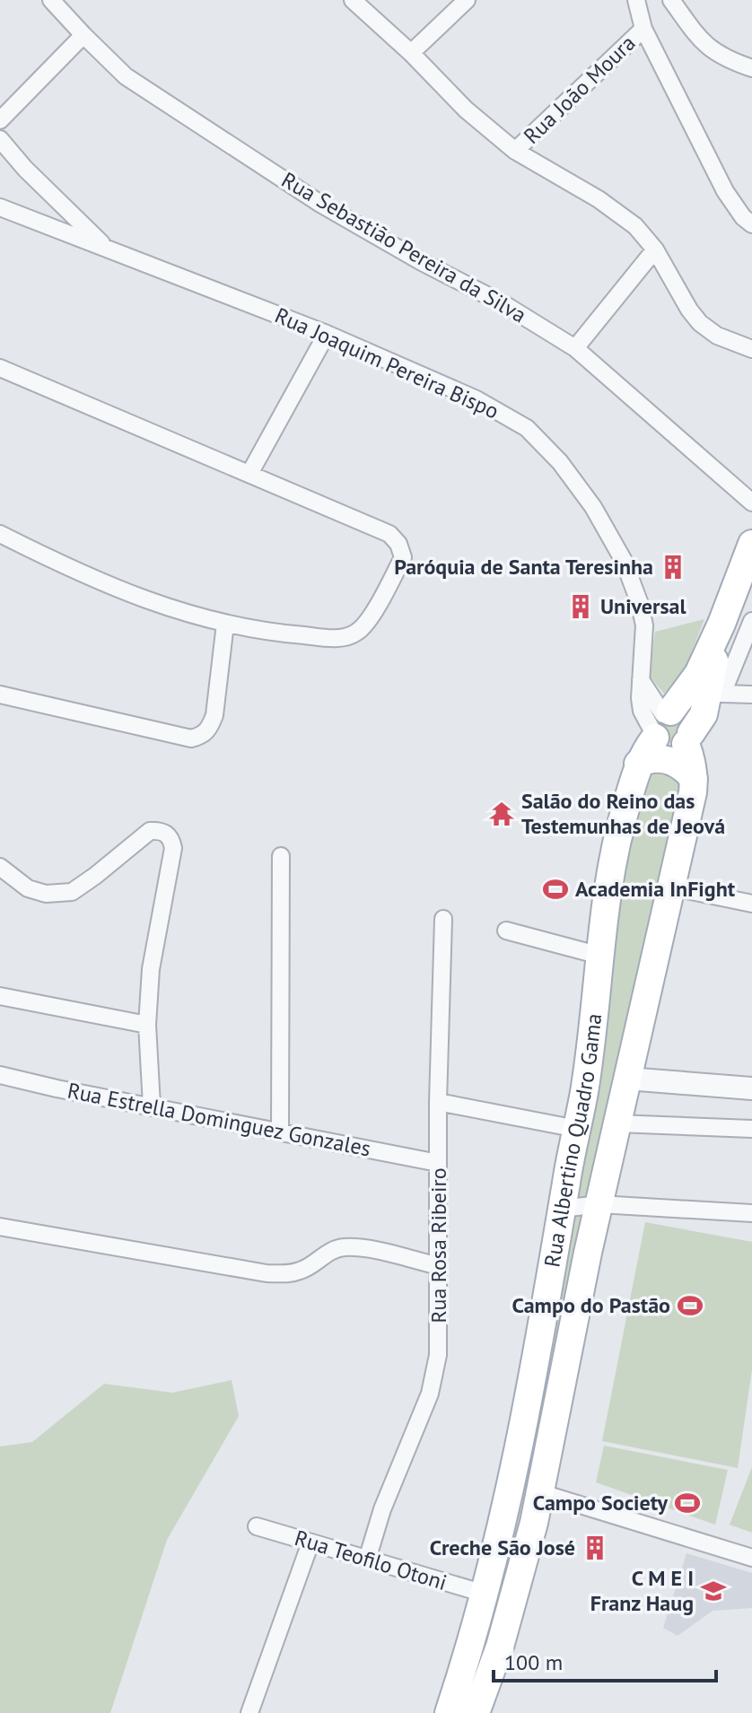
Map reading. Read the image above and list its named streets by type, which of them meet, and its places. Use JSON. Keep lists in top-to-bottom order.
{
  "streets": {
    "main road": ["Rua Albertino Quadro Gama"],
    "street": [
      "Rua João Moura",
      "Rua Sebastião Pereira da Silva",
      "Rua Joaquim Pereira Bispo",
      "Rua Estrella Dominguez Gonzales",
      "Rua Rosa Ribeiro",
      "Rua Teofilo Otoni"
    ]
  },
  "crossings": [
    ["Rua Joaquim Pereira Bispo", "Rua Albertino Quadro Gama"],
    ["Rua Estrella Dominguez Gonzales", "Rua Rosa Ribeiro"],
    ["Rua Albertino Quadro Gama", "Rua Teofilo Otoni"],
    ["Rua Rosa Ribeiro", "Rua Teofilo Otoni"]
  ],
  "places": {
    "building": ["Paróquia de Santa Teresinha", "Universal", "Creche São José"],
    "temple": ["Salão do Reino das Testemunhas de Jeová"],
    "sports": ["Academia InFight", "Campo do Pastão", "Campo Society"],
    "school or university": ["C M E I Franz Haug"]
  },
  "scale_bar": "100 m"
}
